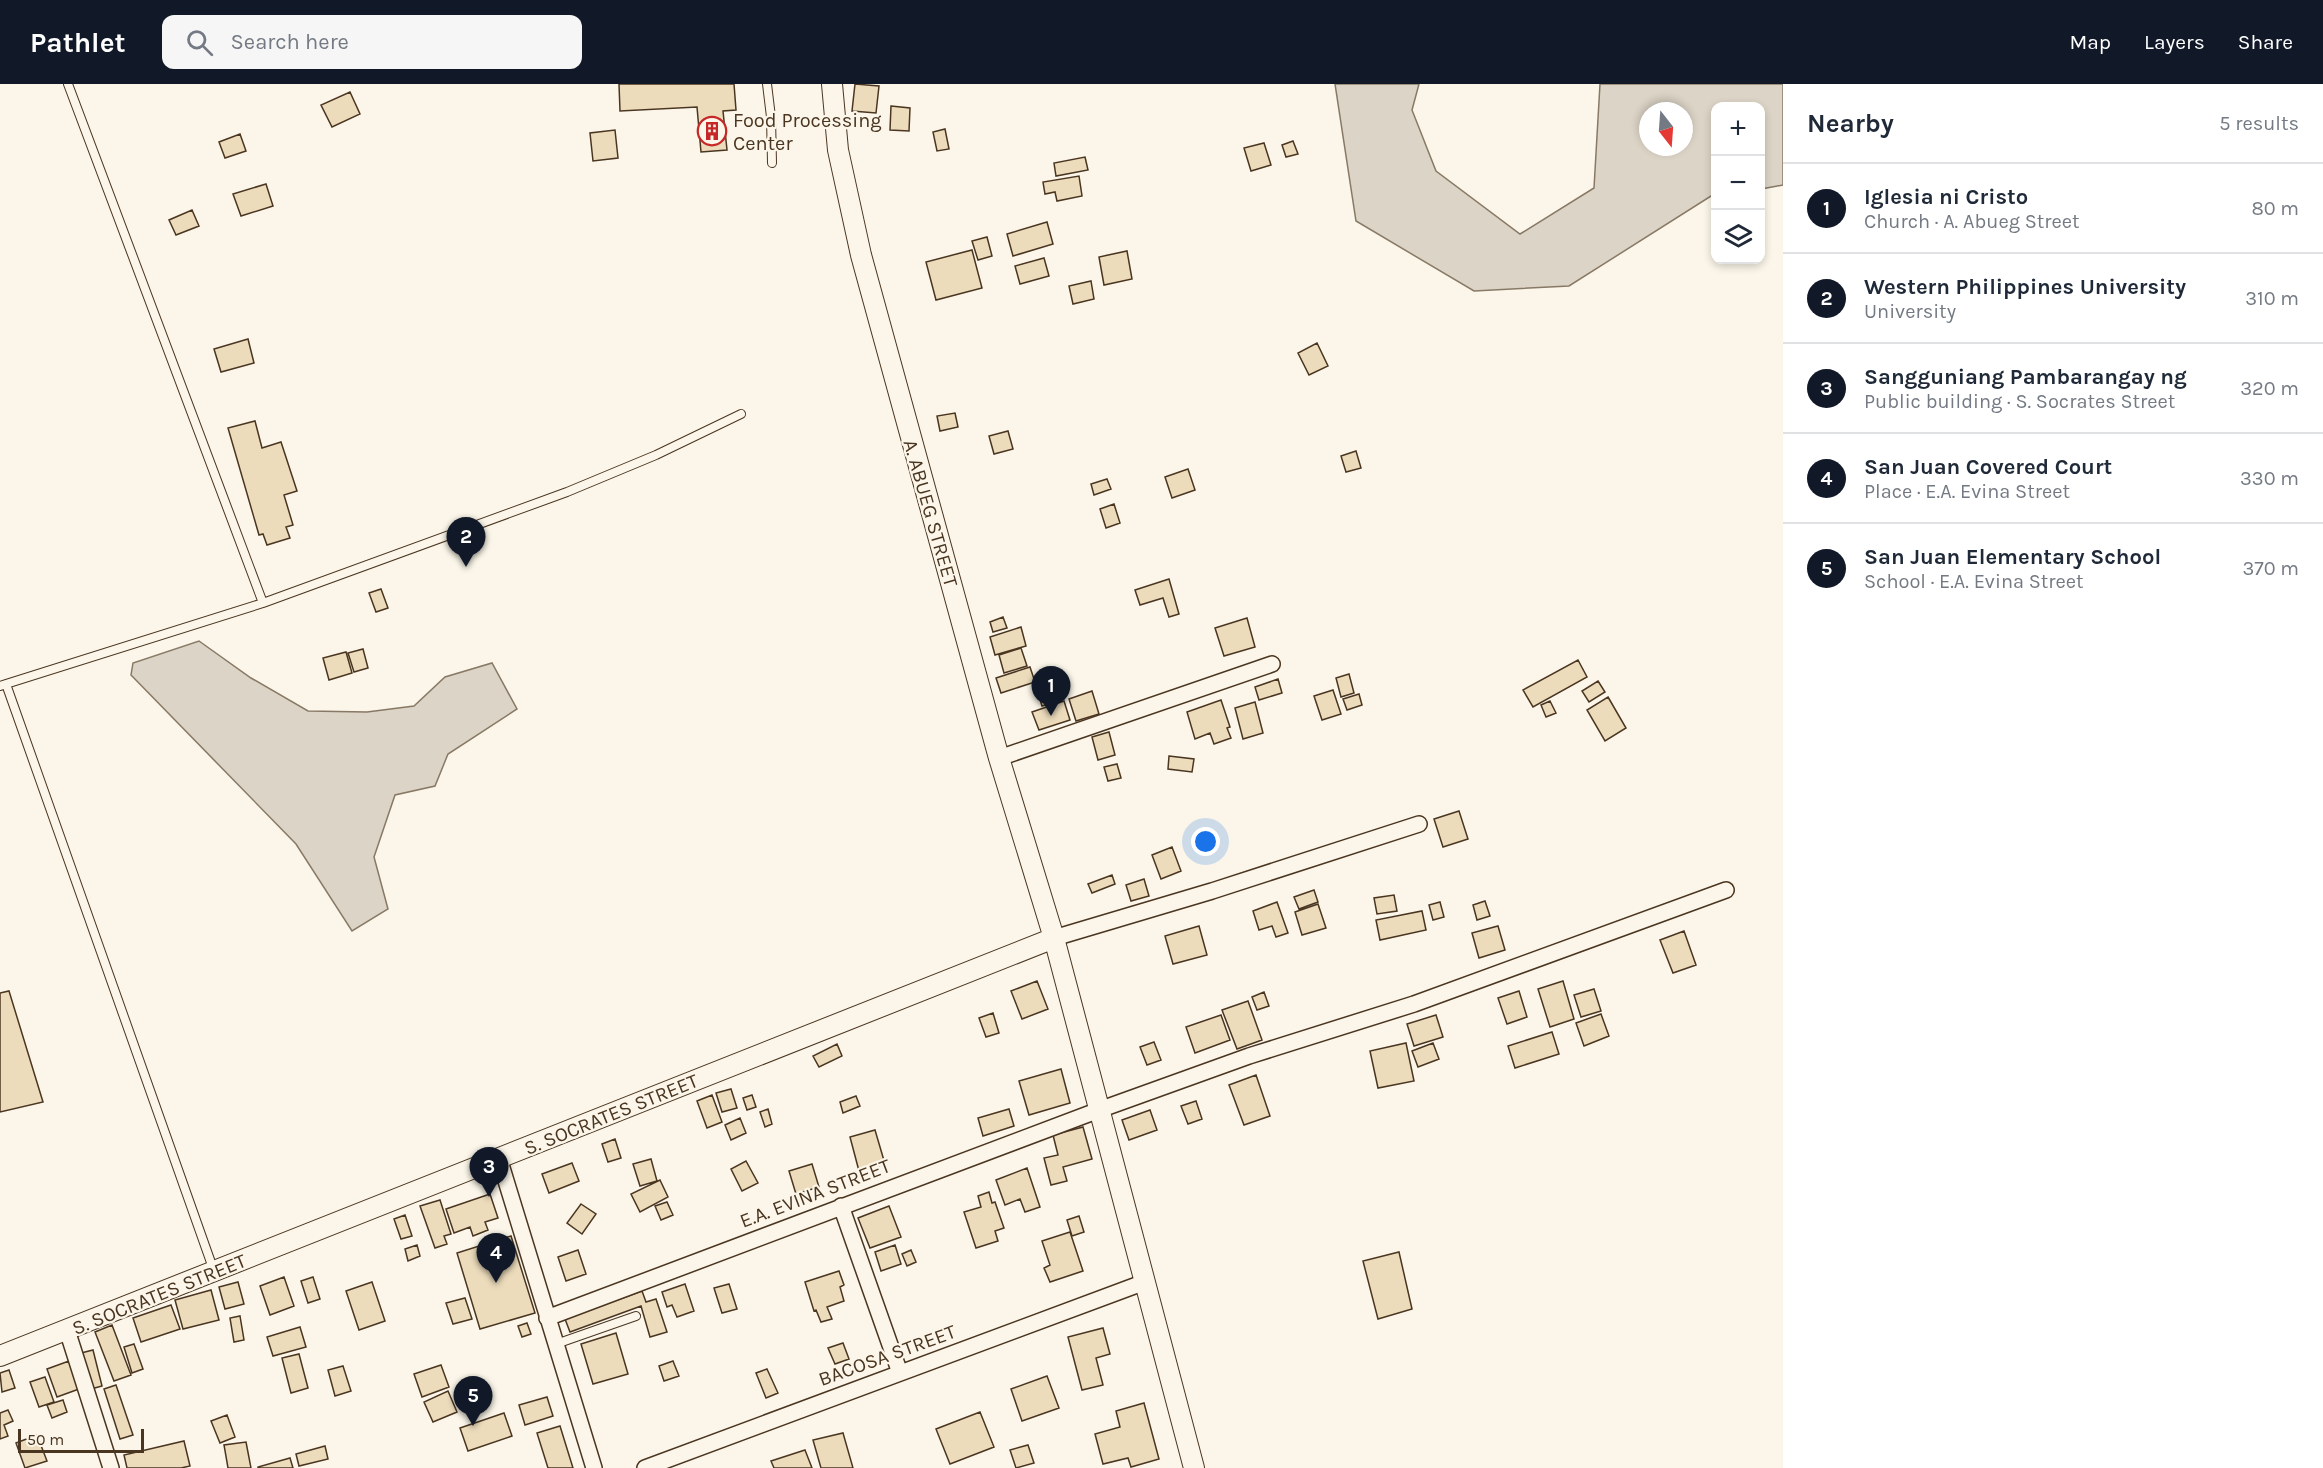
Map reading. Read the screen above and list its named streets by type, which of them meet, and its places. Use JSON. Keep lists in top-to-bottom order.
{
  "streets": {
    "street": [
      "A. ABUEG STREET",
      "S. SOCRATES STREET",
      "E.A. EVINA STREET",
      "BACOSA STREET"
    ]
  },
  "crossings": [
    ["A. ABUEG STREET", "S. SOCRATES STREET"],
    ["A. ABUEG STREET", "E.A. EVINA STREET"],
    ["A. ABUEG STREET", "BACOSA STREET"]
  ],
  "places": {
    "building": ["Food Processing Center"]
  },
  "scale_bar": "50 m",
  "north": "bottom",
  "page": {
    "header": "Pathlet",
    "search": "Search here",
    "nav": ["Map", "Layers", "Share"],
    "heading": ["Nearby", "5 results"],
    "map_buttons": ["+", "−"],
    "list": [
      {
        "mark": "1",
        "name": "Iglesia ni Cristo",
        "note": "Church · A. Abueg Street",
        "value": "80 m"
      },
      {
        "mark": "2",
        "name": "Western Philippines University",
        "note": "University",
        "value": "310 m"
      },
      {
        "mark": "3",
        "name": "Sangguniang Pambarangay ng",
        "note": "Public building · S. Socrates Street",
        "value": "320 m"
      },
      {
        "mark": "4",
        "name": "San Juan Covered Court",
        "note": "Place · E.A. Evina Street",
        "value": "330 m"
      },
      {
        "mark": "5",
        "name": "San Juan Elementary School",
        "note": "School · E.A. Evina Street",
        "value": "370 m"
      }
    ],
    "pins": [
      "2",
      "1",
      "3",
      "4",
      "5"
    ],
    "scale": "50 m"
  }
}
